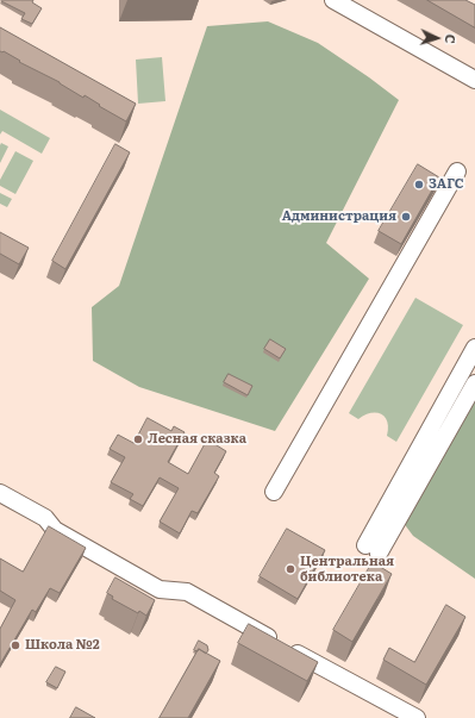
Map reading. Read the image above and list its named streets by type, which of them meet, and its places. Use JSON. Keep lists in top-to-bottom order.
{
  "places": [
    "ЗАГС",
    "Администрация",
    "Лесная сказка",
    "Центральная библиотека",
    "Школа №2"
  ],
  "north": "right"
}
